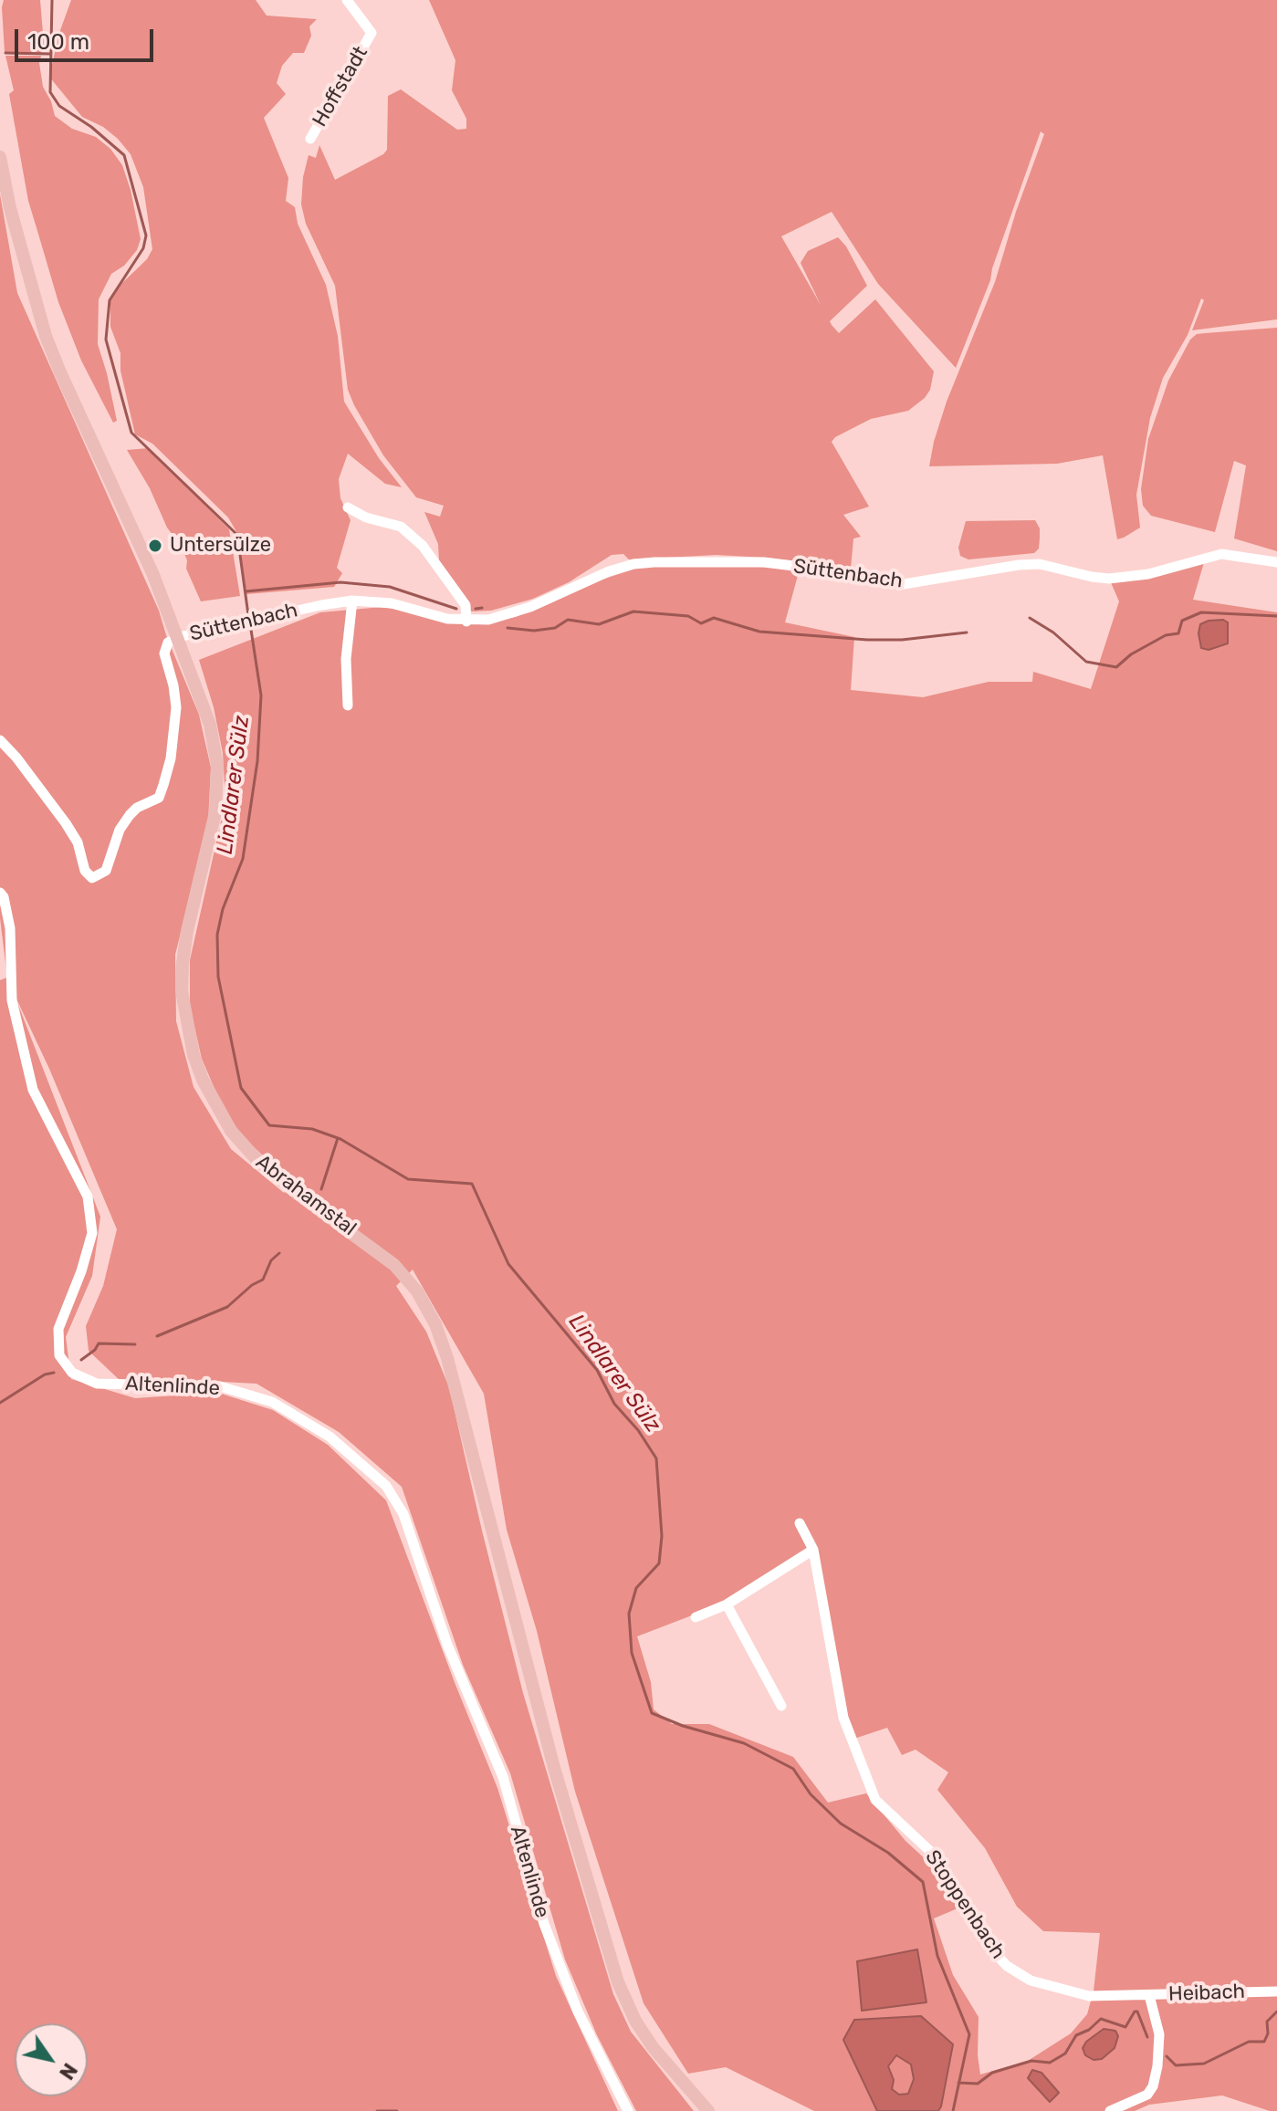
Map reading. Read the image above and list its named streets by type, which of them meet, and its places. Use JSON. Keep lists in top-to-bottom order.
{
  "streets": {
    "main road": ["Abrahamstal"],
    "street": [
      "Hoffstadt",
      "Süttenbach",
      "Altenlinde",
      "Stoppenbach",
      "Heibach"
    ]
  },
  "crossings": [
    ["Süttenbach", "Abrahamstal"],
    ["Stoppenbach", "Heibach"]
  ],
  "water": ["Lindlarer Sülz"],
  "places": ["Untersülze"],
  "scale_bar": "100 m",
  "north": "bottom right"
}
